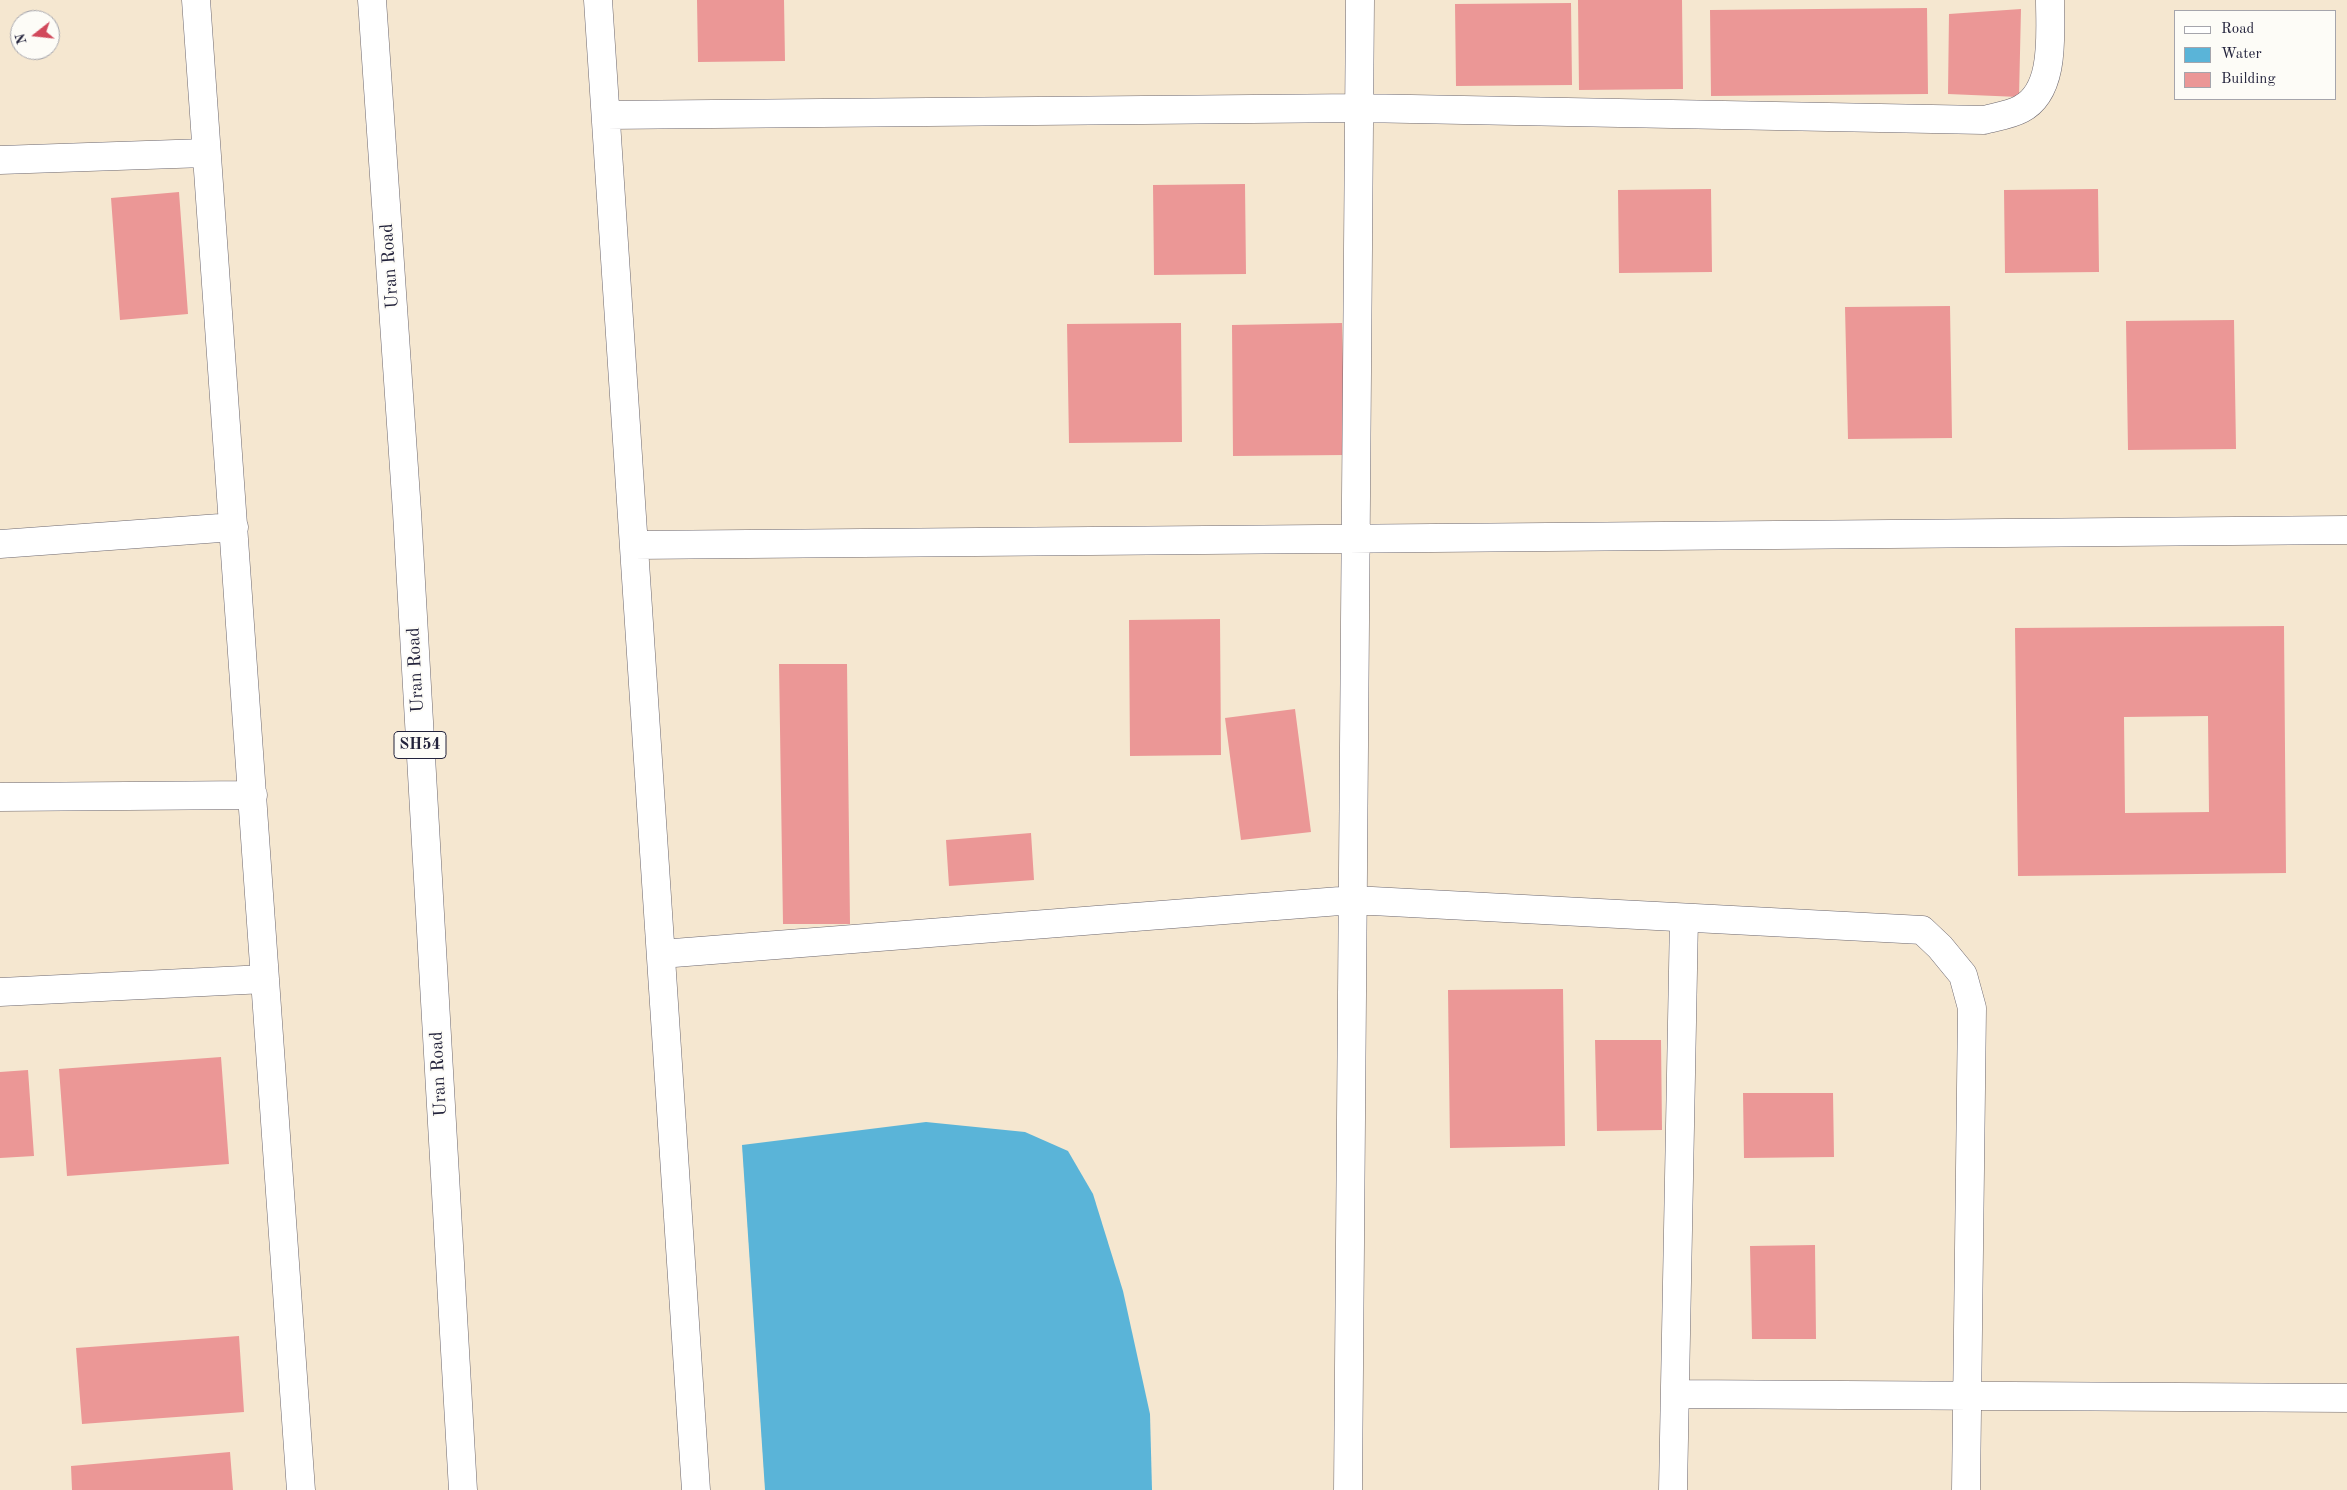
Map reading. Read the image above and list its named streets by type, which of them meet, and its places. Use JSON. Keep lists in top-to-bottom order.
{
  "streets": {
    "street": ["Uran Road", "SH54"]
  },
  "legend": ["Road", "Water", "Building"],
  "north": "left"
}
